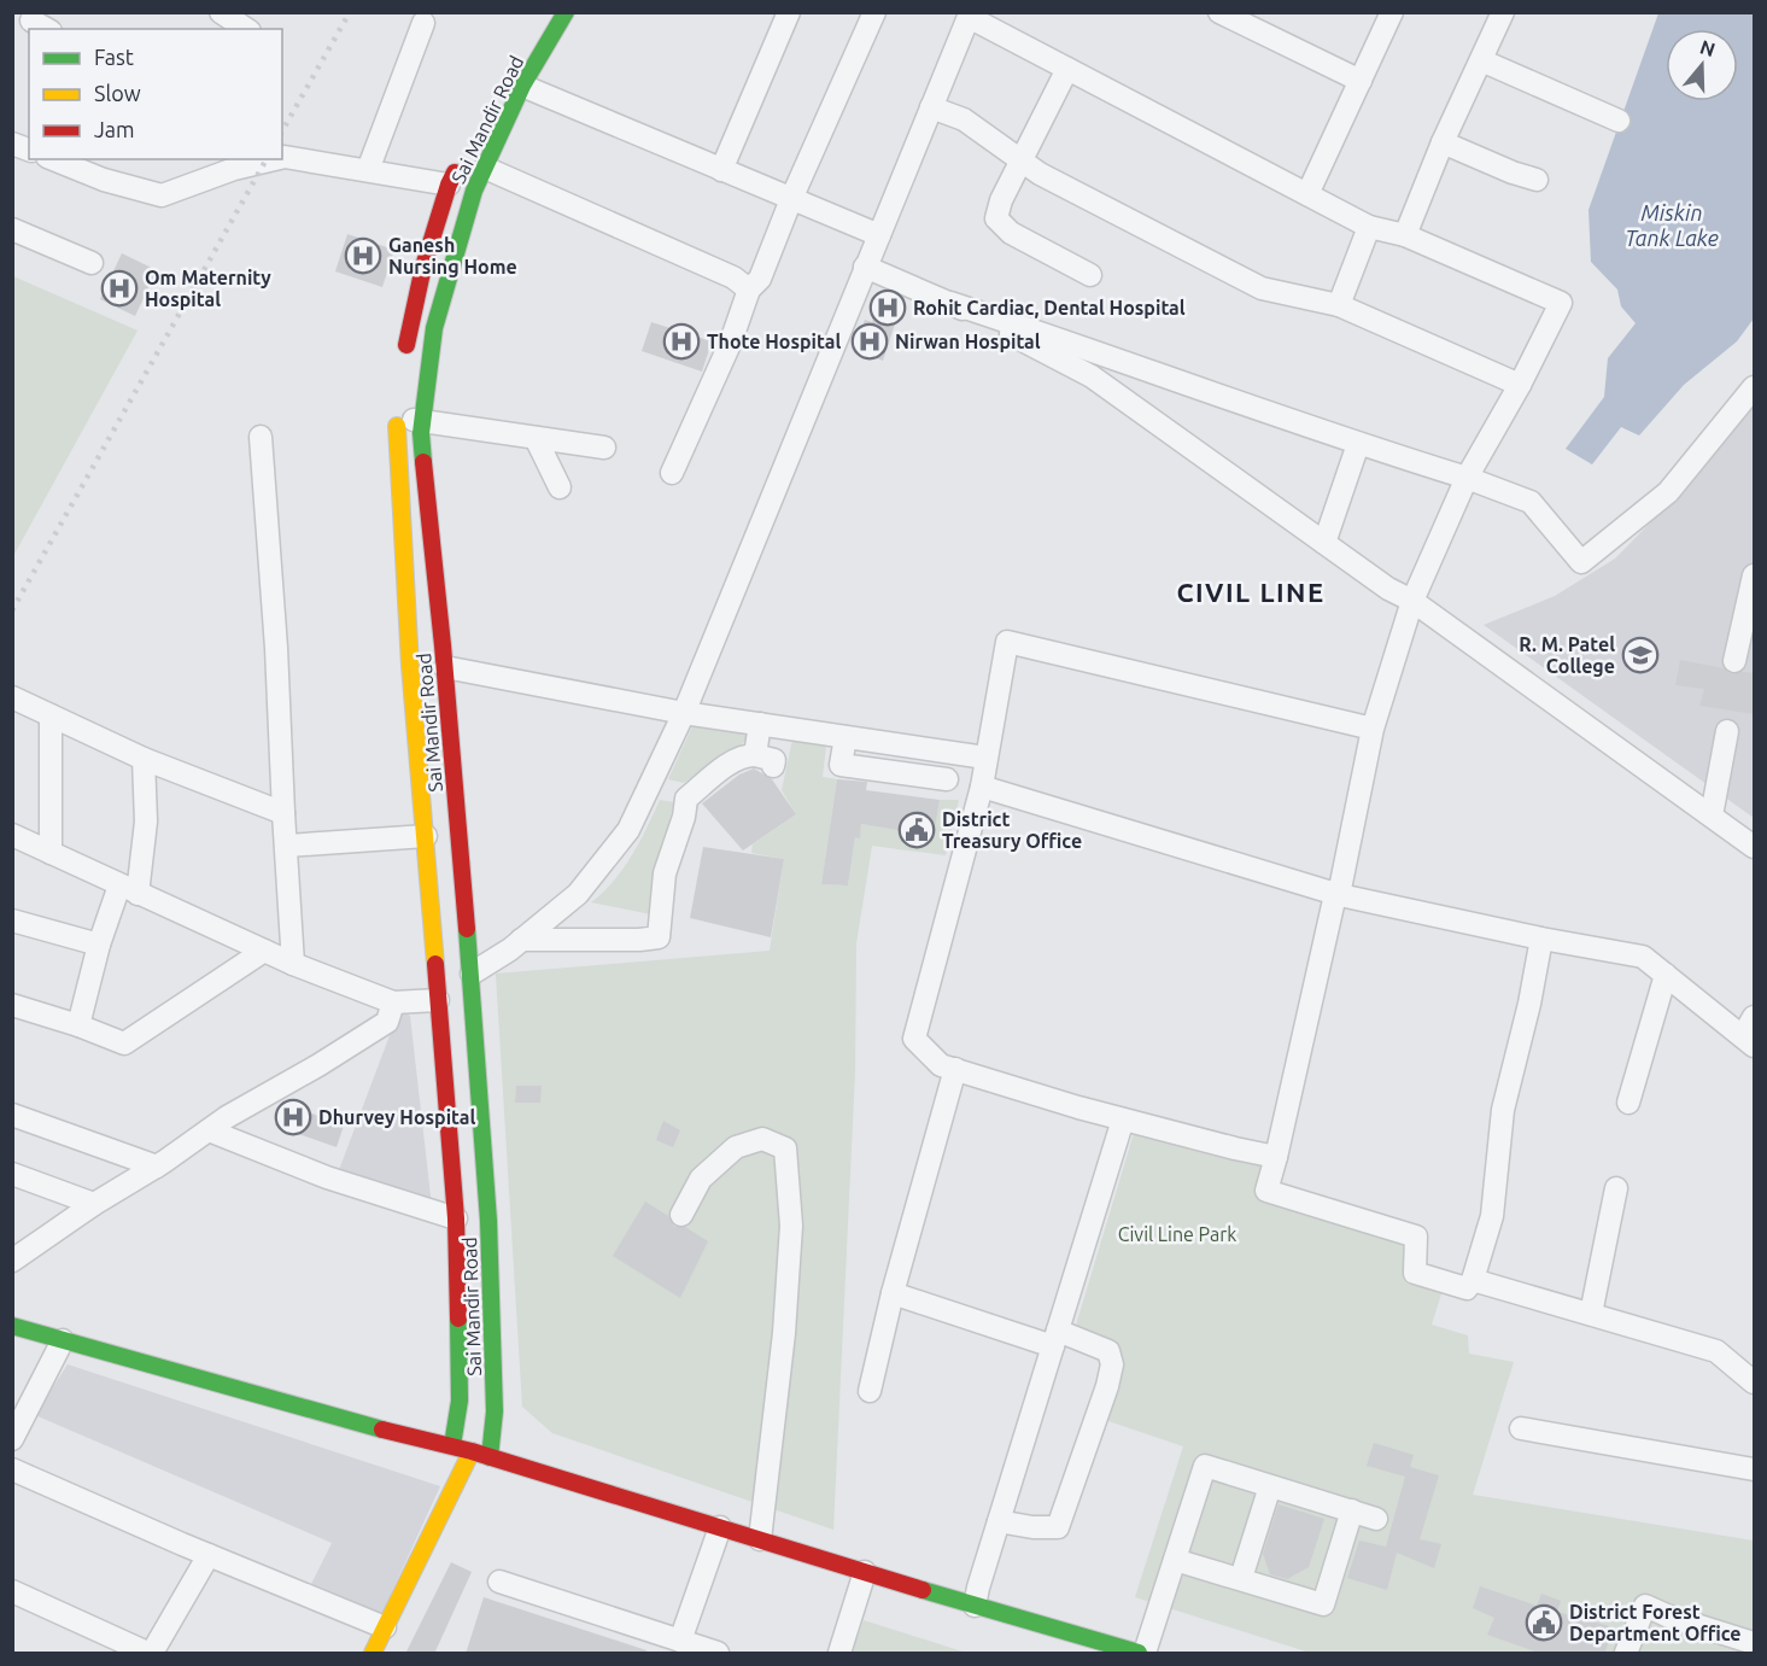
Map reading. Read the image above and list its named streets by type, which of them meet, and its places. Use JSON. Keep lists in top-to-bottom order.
{
  "streets": {
    "main road": ["Sai Mandir Road"]
  },
  "districts": ["CIVIL LINE"],
  "water": ["Miskin Tank Lake"],
  "parks": ["Civil Line Park"],
  "places": {
    "hospital": [
      "Ganesh Nursing Home",
      "Om Maternity Hospital",
      "Rohit Cardiac, Dental Hospital",
      "Thote Hospital",
      "Nirwan Hospital",
      "Dhurvey Hospital"
    ],
    "school or university": ["R. M. Patel College"],
    "public building": ["District Treasury Office", "District Forest Department Office"]
  },
  "legend": ["Fast", "Slow", "Jam"],
  "north": "top"
}
